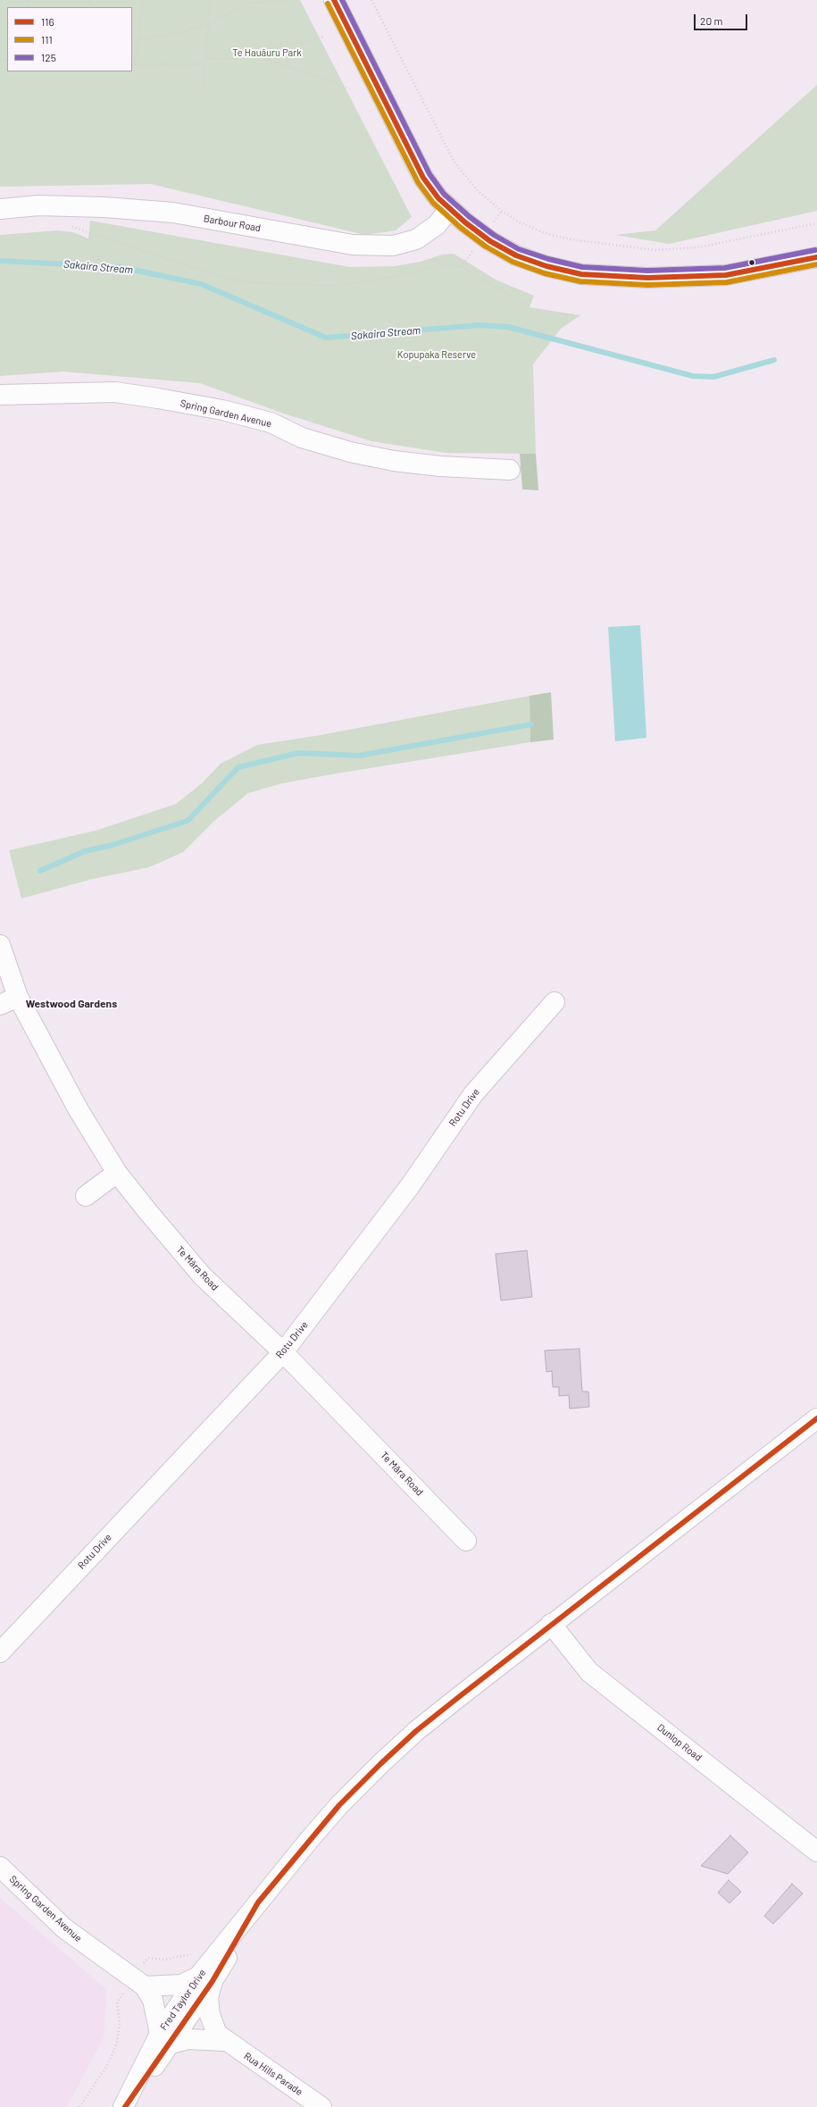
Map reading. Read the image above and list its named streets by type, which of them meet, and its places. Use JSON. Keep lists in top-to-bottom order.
{
  "streets": {
    "street": [
      "Barbour Road",
      "Spring Garden Avenue",
      "Rotu Drive",
      "Te Māra Road",
      "Dunlop Road",
      "Fred Taylor Drive",
      "Rua Hills Parade"
    ]
  },
  "crossings": [
    ["Spring Garden Avenue", "Fred Taylor Drive"],
    ["Rotu Drive", "Te Māra Road"],
    ["Dunlop Road", "Fred Taylor Drive"]
  ],
  "districts": ["Westwood Gardens"],
  "water": ["Sakaira Stream"],
  "parks": ["Te Hauāuru Park", "Kopupaka Reserve"],
  "lines": ["transit line 116", "transit line 125", "transit line 111"],
  "legend": ["116", "111", "125"],
  "scale_bar": "20 m"
}
